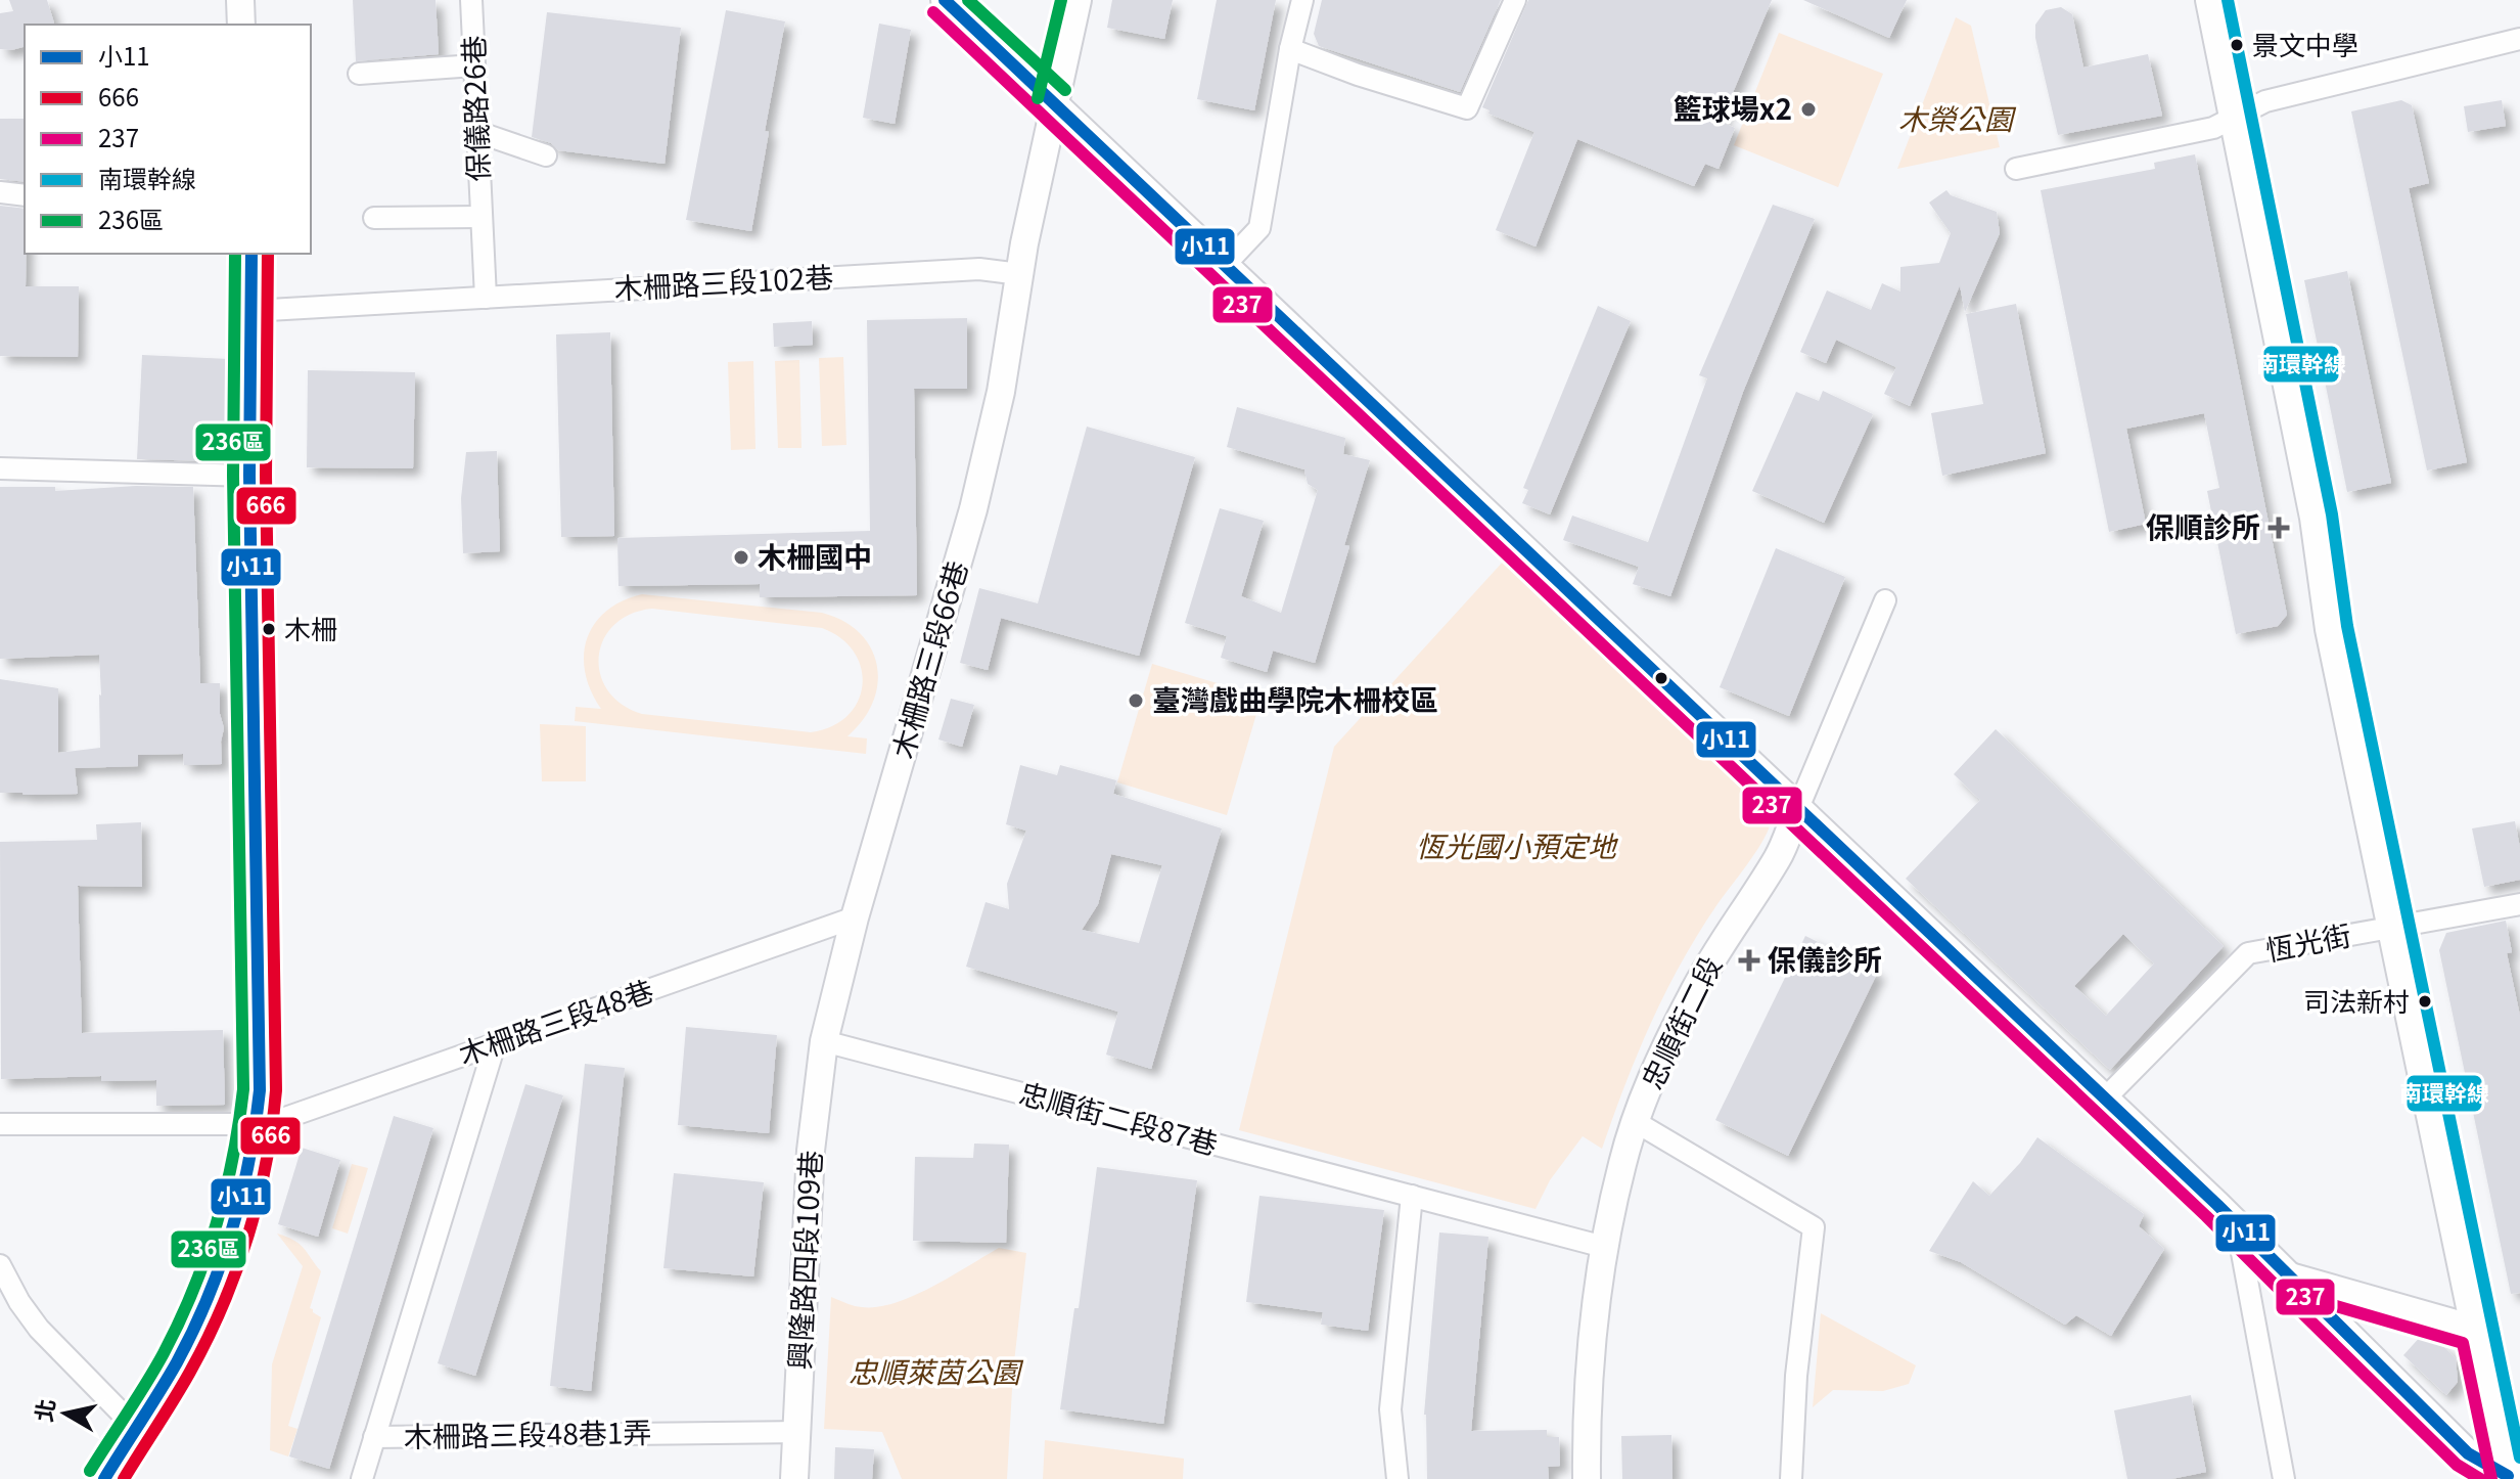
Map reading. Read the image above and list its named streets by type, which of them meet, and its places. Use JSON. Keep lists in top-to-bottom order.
{
  "streets": {
    "street": [
      "保儀路26巷",
      "木柵路三段102巷",
      "木柵路三段66巷",
      "恆光街",
      "木柵路三段48巷",
      "忠順街二段",
      "忠順街二段87巷",
      "興隆路四段109巷",
      "木柵路三段48巷1弄"
    ]
  },
  "crossings": [
    ["保儀路26巷", "木柵路三段102巷"],
    ["木柵路三段102巷", "木柵路三段66巷"],
    ["木柵路三段66巷", "木柵路三段48巷"],
    ["木柵路三段66巷", "忠順街二段87巷"],
    ["木柵路三段66巷", "興隆路四段109巷"],
    ["木柵路三段48巷", "木柵路三段48巷1弄"],
    ["忠順街二段", "忠順街二段87巷"],
    ["忠順街二段87巷", "興隆路四段109巷"],
    ["興隆路四段109巷", "木柵路三段48巷1弄"]
  ],
  "parks": ["木榮公園", "恆光國小預定地", "忠順萊茵公園"],
  "places": {
    "other": [
      "景文中學",
      "籃球場x2",
      "木柵國中",
      "木柵",
      "臺灣戲曲學院木柵校區",
      "司法新村"
    ],
    "health": ["保順診所", "保儀診所"]
  },
  "lines": [
    "transit line 小11",
    "transit line 南環幹線",
    "transit line 236區",
    "transit line 237",
    "transit line 666"
  ],
  "legend": [
    "小11",
    "666",
    "237",
    "南環幹線",
    "236區"
  ],
  "north": "left"
}
